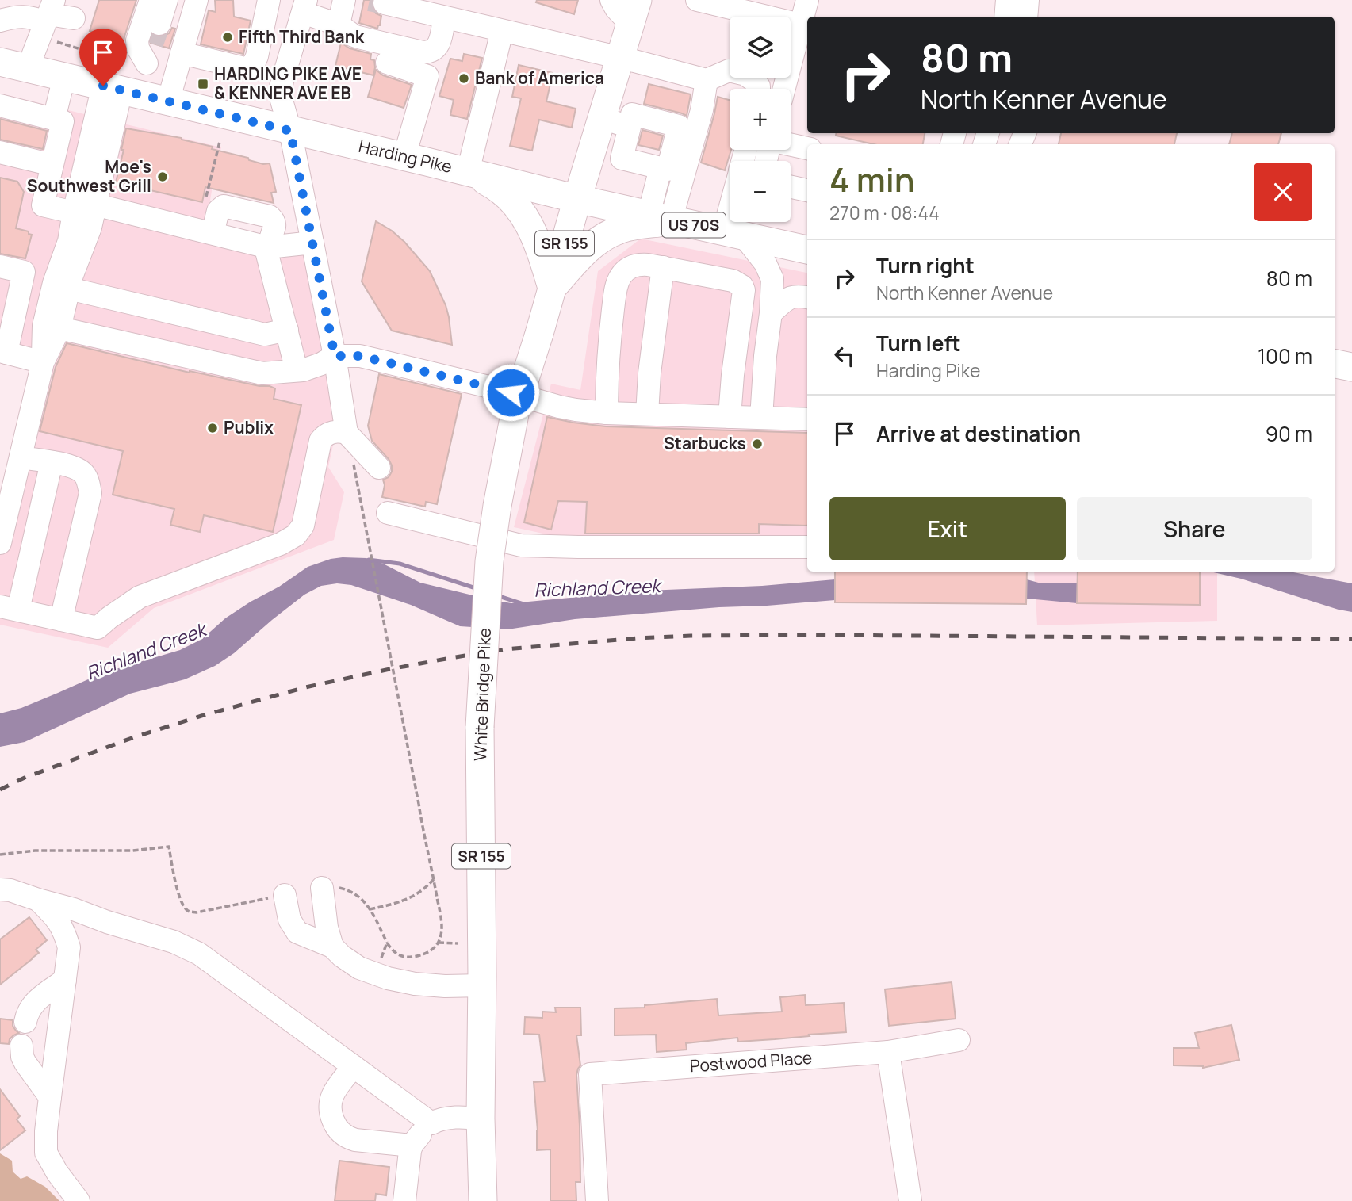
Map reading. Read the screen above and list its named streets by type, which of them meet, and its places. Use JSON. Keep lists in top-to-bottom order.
{
  "streets": {
    "main road": [
      "Harding Pike",
      "US 70S",
      "SR 155",
      "White Bridge Pike"
    ],
    "street": ["Postwood Place"]
  },
  "crossings": [
    ["Harding Pike", "White Bridge Pike"]
  ],
  "water": ["Richland Creek"],
  "places": {
    "other": [
      "Fifth Third Bank",
      "Bank of America",
      "Moe's Southwest Grill",
      "Publix",
      "Starbucks"
    ],
    "transit": ["HARDING PIKE AVE & KENNER AVE EB"]
  },
  "page": {
    "map_buttons": ["+", "−"],
    "turn": ["80 m", "North Kenner Avenue"],
    "heading": ["4 min", "270 m · 08:44"],
    "list": [
      {
        "name": "Turn right",
        "note": "North Kenner Avenue",
        "value": "80 m"
      },
      {
        "name": "Turn left",
        "note": "Harding Pike",
        "value": "100 m"
      },
      {
        "name": "Arrive at destination",
        "value": "90 m"
      }
    ],
    "buttons": ["Exit", "Share"]
  }
}
